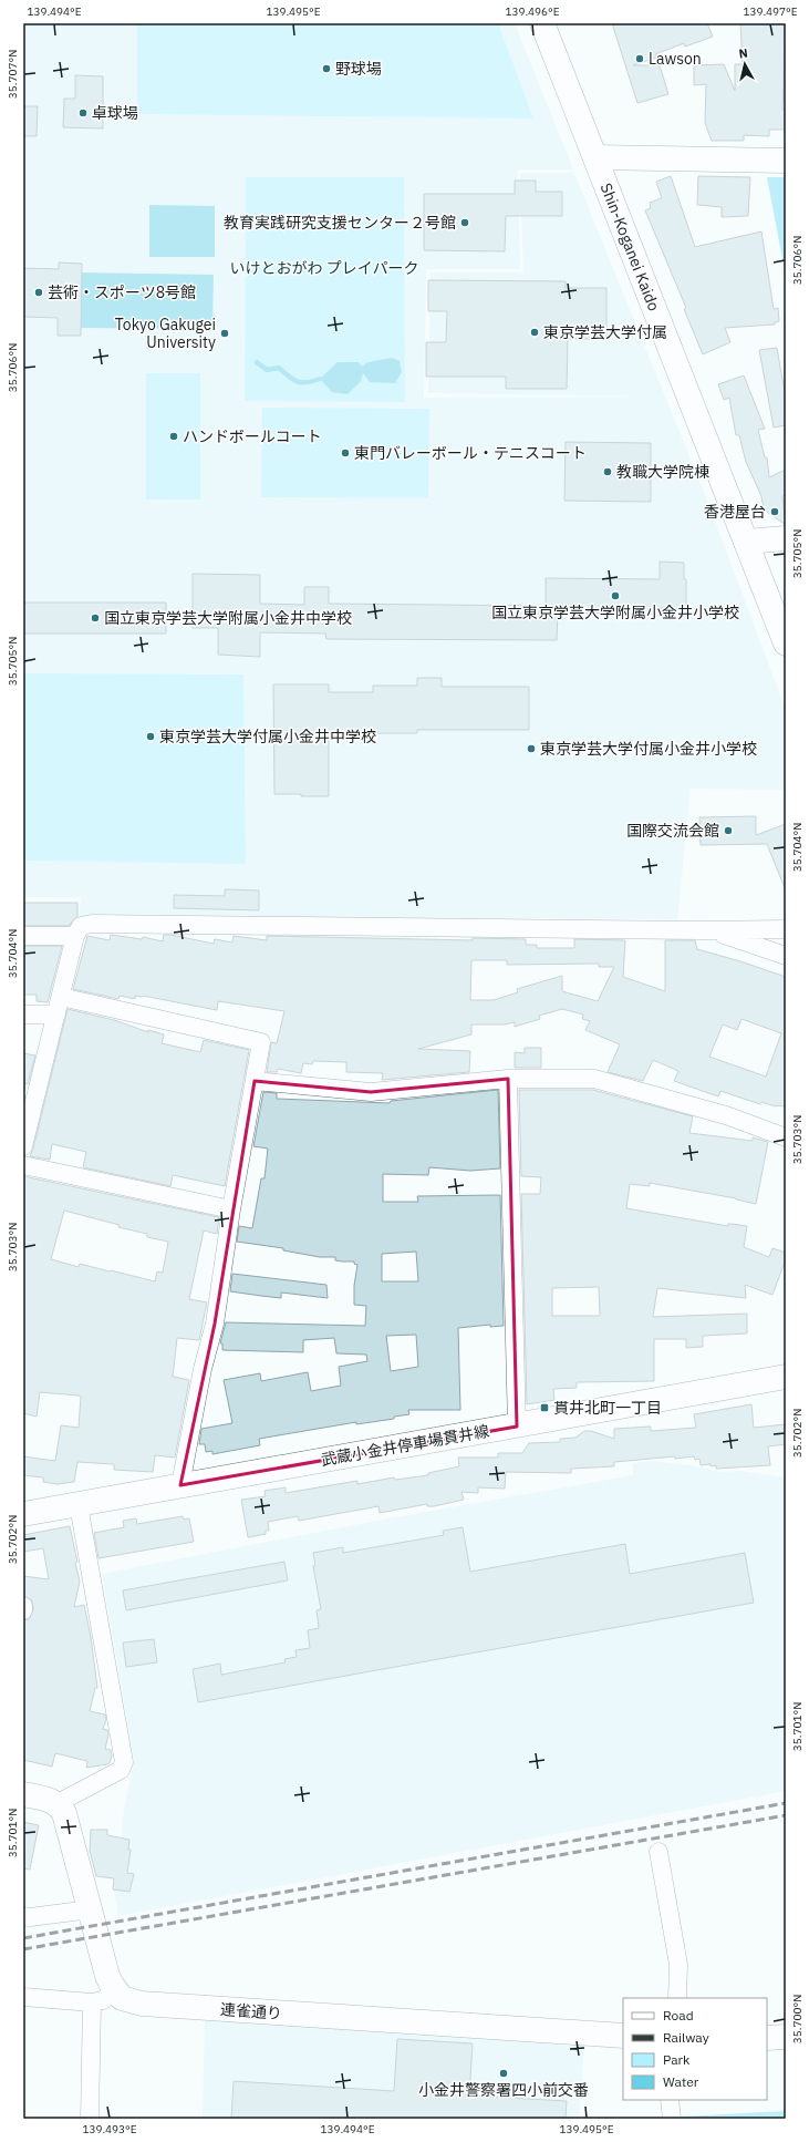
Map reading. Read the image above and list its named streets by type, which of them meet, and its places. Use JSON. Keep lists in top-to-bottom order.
{
  "streets": {
    "main road": ["Shin-Koganei Kaido", "武蔵小金井停車場貫井線", "連雀通り"]
  },
  "parks": ["いけとおがわ プレイパーク"],
  "places": {
    "other": [
      "Lawson",
      "野球場",
      "卓球場",
      "教育実践研究支援センター２号館",
      "芸術・スポーツ8号館",
      "東京学芸大学付属",
      "Tokyo Gakugei University",
      "ハンドボールコート",
      "東門バレーボール・テニスコート",
      "教職大学院棟",
      "香港屋台",
      "国立東京学芸大学附属小金井小学校",
      "国立東京学芸大学附属小金井中学校",
      "東京学芸大学付属小金井中学校",
      "東京学芸大学付属小金井小学校",
      "国際交流会館",
      "小金井警察署四小前交番"
    ],
    "transit": ["貫井北町一丁目"]
  },
  "legend": [
    "Road",
    "Railway",
    "Park",
    "Water"
  ],
  "north": "top",
  "coordinates": [
    "139.494°E",
    "139.495°E",
    "139.496°E",
    "139.497°E",
    "35.707°N",
    "35.706°N",
    "35.705°N",
    "35.704°N",
    "35.703°N",
    "35.702°N",
    "35.701°N",
    "35.700°N",
    "139.493°E"
  ]
}
